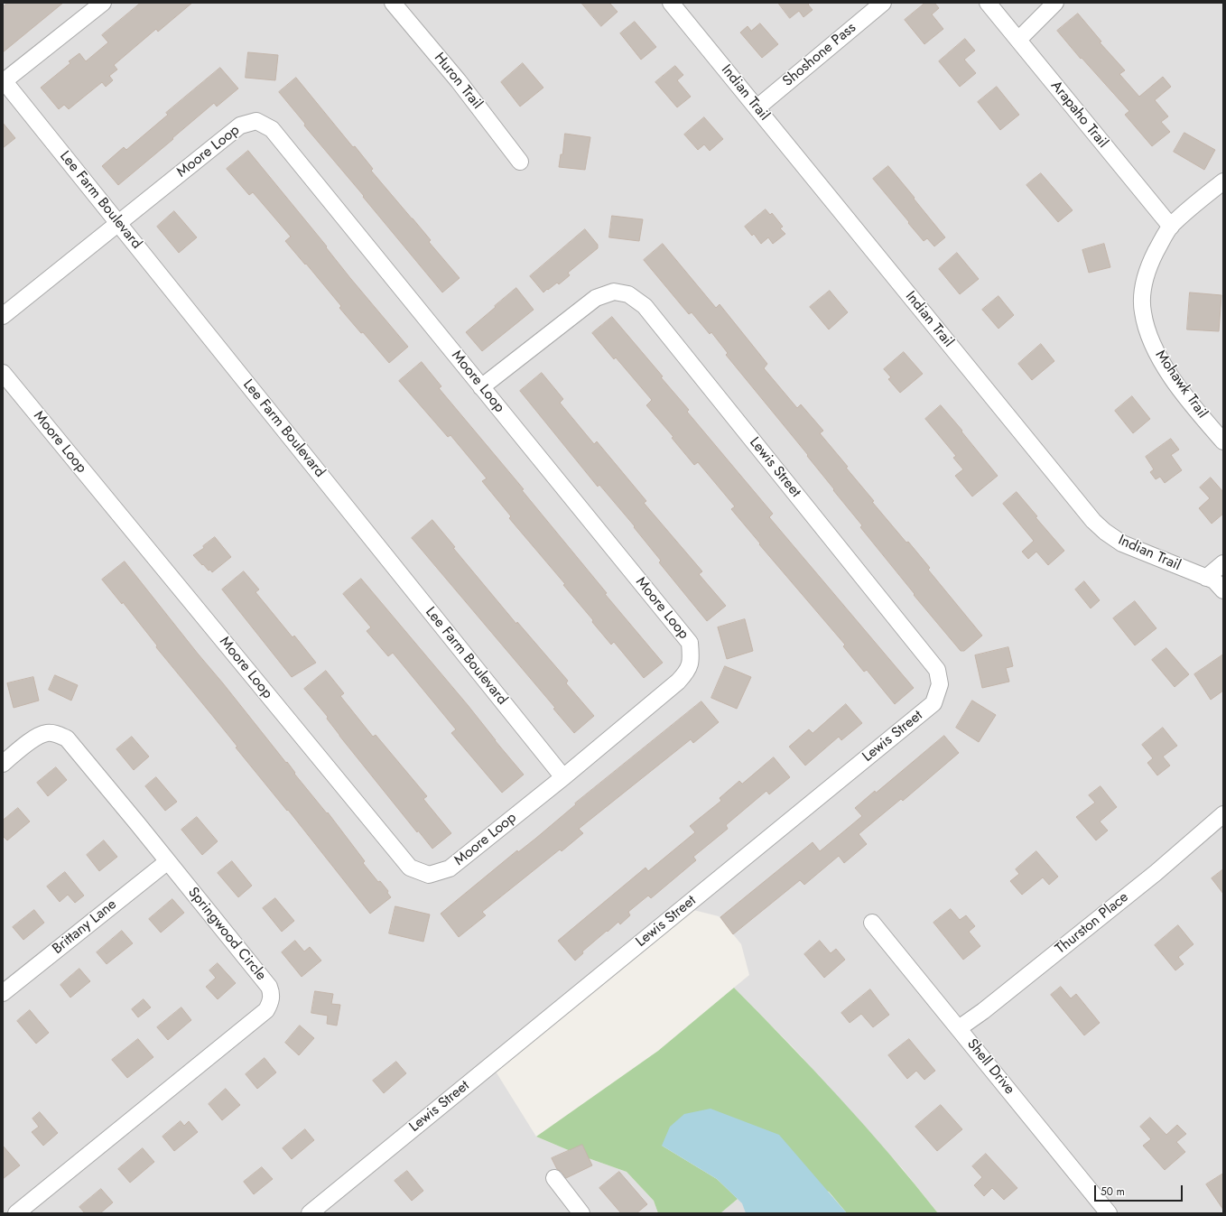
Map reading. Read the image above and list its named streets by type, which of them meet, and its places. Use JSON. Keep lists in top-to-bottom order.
{
  "streets": {
    "street": [
      "Shoshone Pass",
      "Huron Trail",
      "Indian Trail",
      "Arapaho Trail",
      "Moore Loop",
      "Lee Farm Boulevard",
      "Mohawk Trail",
      "Lewis Street",
      "Thurston Place",
      "Brittany Lane",
      "Springwood Circle",
      "Shell Drive"
    ]
  },
  "crossings": [
    ["Shoshone Pass", "Indian Trail"],
    ["Arapaho Trail", "Mohawk Trail"],
    ["Moore Loop", "Lee Farm Boulevard"],
    ["Moore Loop", "Lewis Street"],
    ["Thurston Place", "Shell Drive"],
    ["Brittany Lane", "Springwood Circle"]
  ],
  "scale_bar": "50 m"
}
